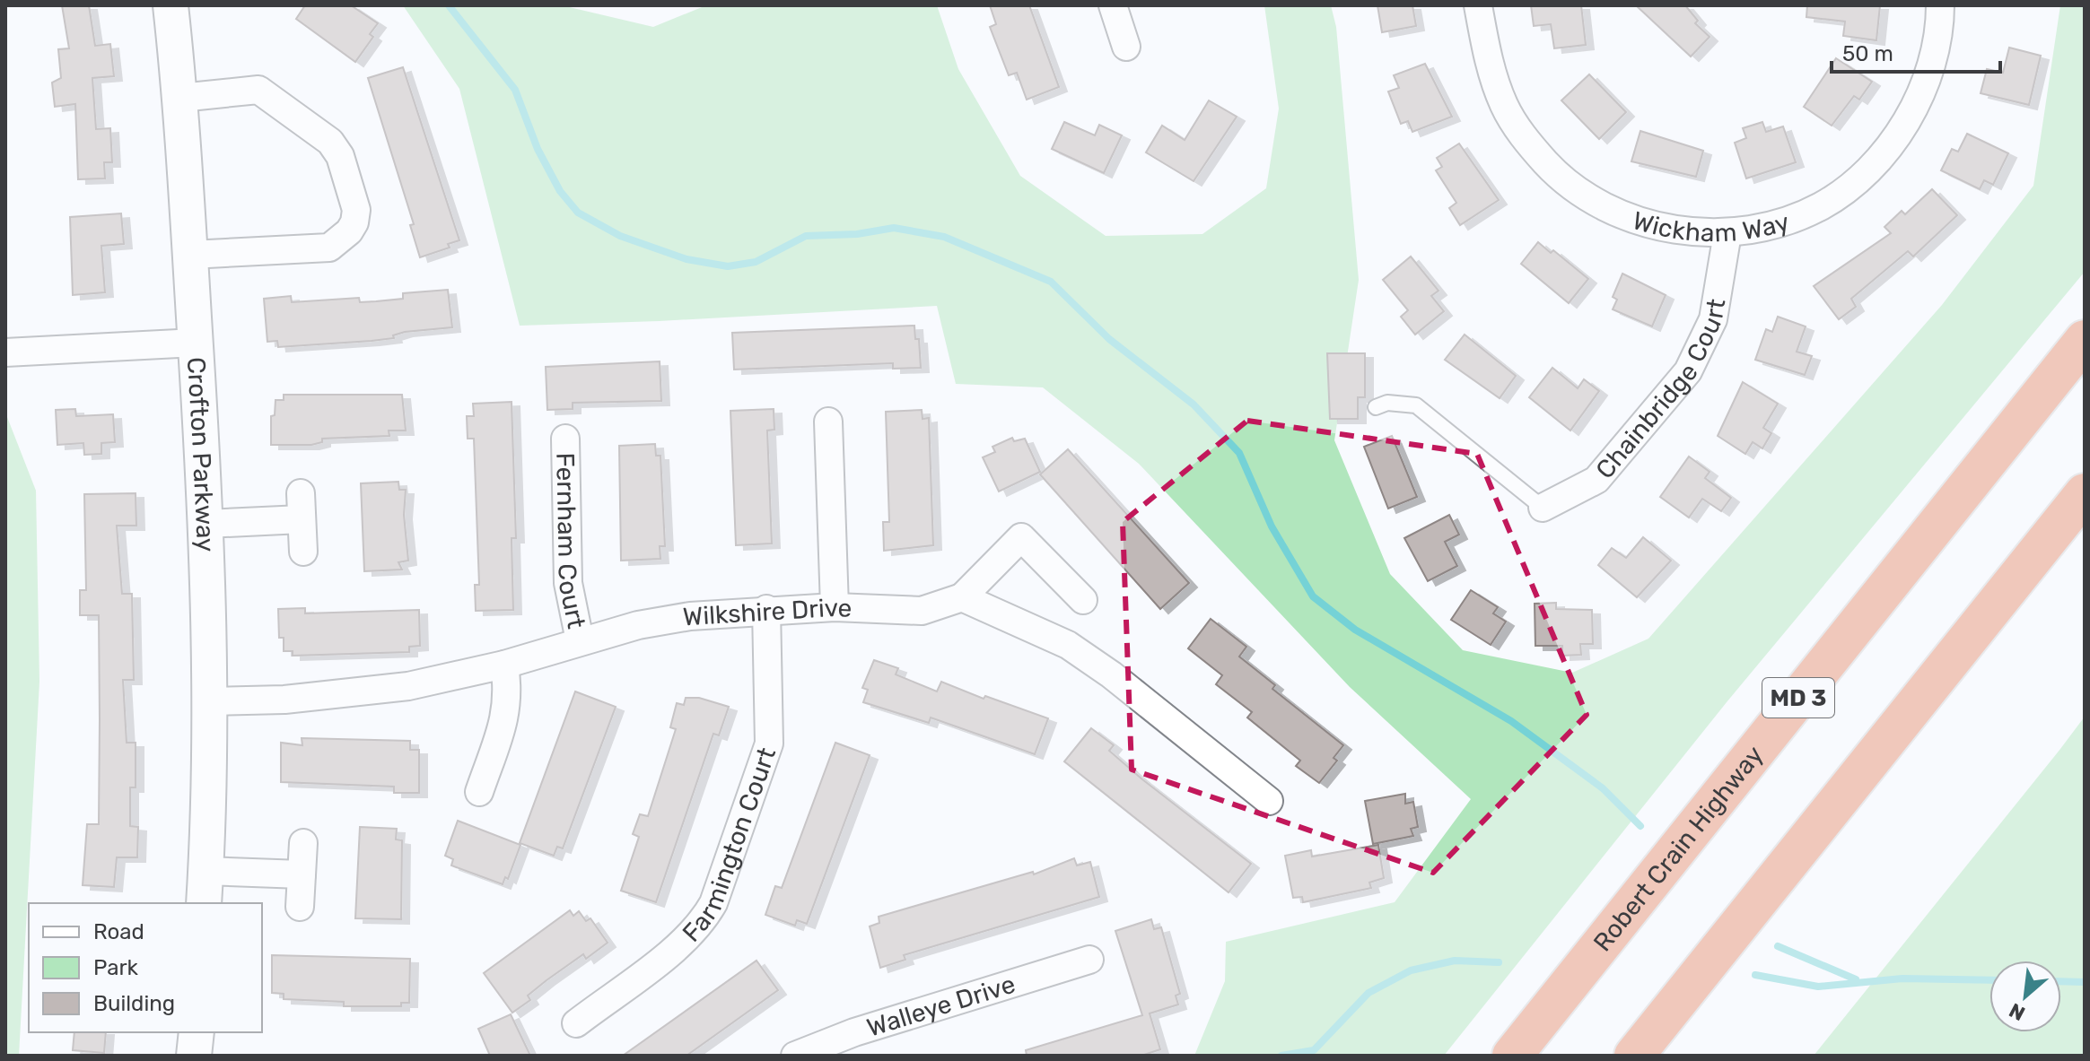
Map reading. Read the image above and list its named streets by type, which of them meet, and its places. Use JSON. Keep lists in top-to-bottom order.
{
  "streets": {
    "highway": ["MD 3", "Robert Crain Highway"],
    "street": [
      "Wickham Way",
      "Chainbridge Court",
      "Crofton Parkway",
      "Fernham Court",
      "Wilkshire Drive",
      "Farmington Court",
      "Walleye Drive"
    ]
  },
  "crossings": [
    ["Wickham Way", "Chainbridge Court"],
    ["Crofton Parkway", "Wilkshire Drive"],
    ["Fernham Court", "Wilkshire Drive"],
    ["Wilkshire Drive", "Farmington Court"]
  ],
  "legend": ["Road", "Park", "Building"],
  "scale_bar": "50 m",
  "north": "bottom left"
}
